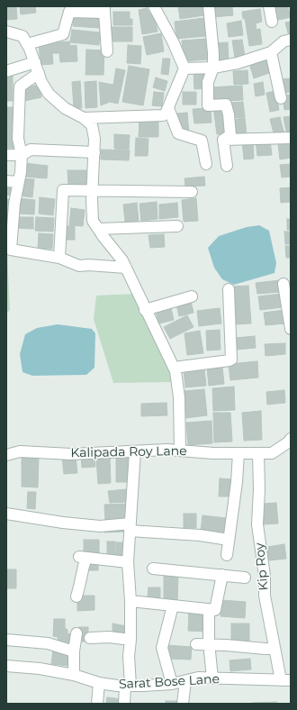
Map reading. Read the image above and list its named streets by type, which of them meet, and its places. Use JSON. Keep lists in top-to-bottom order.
{
  "streets": {
    "street": ["Kalipada Roy Lane", "Kip Roy", "Sarat Bose Lane"]
  },
  "crossings": [
    ["Kalipada Roy Lane", "Kip Roy"],
    ["Kip Roy", "Sarat Bose Lane"]
  ]
}
